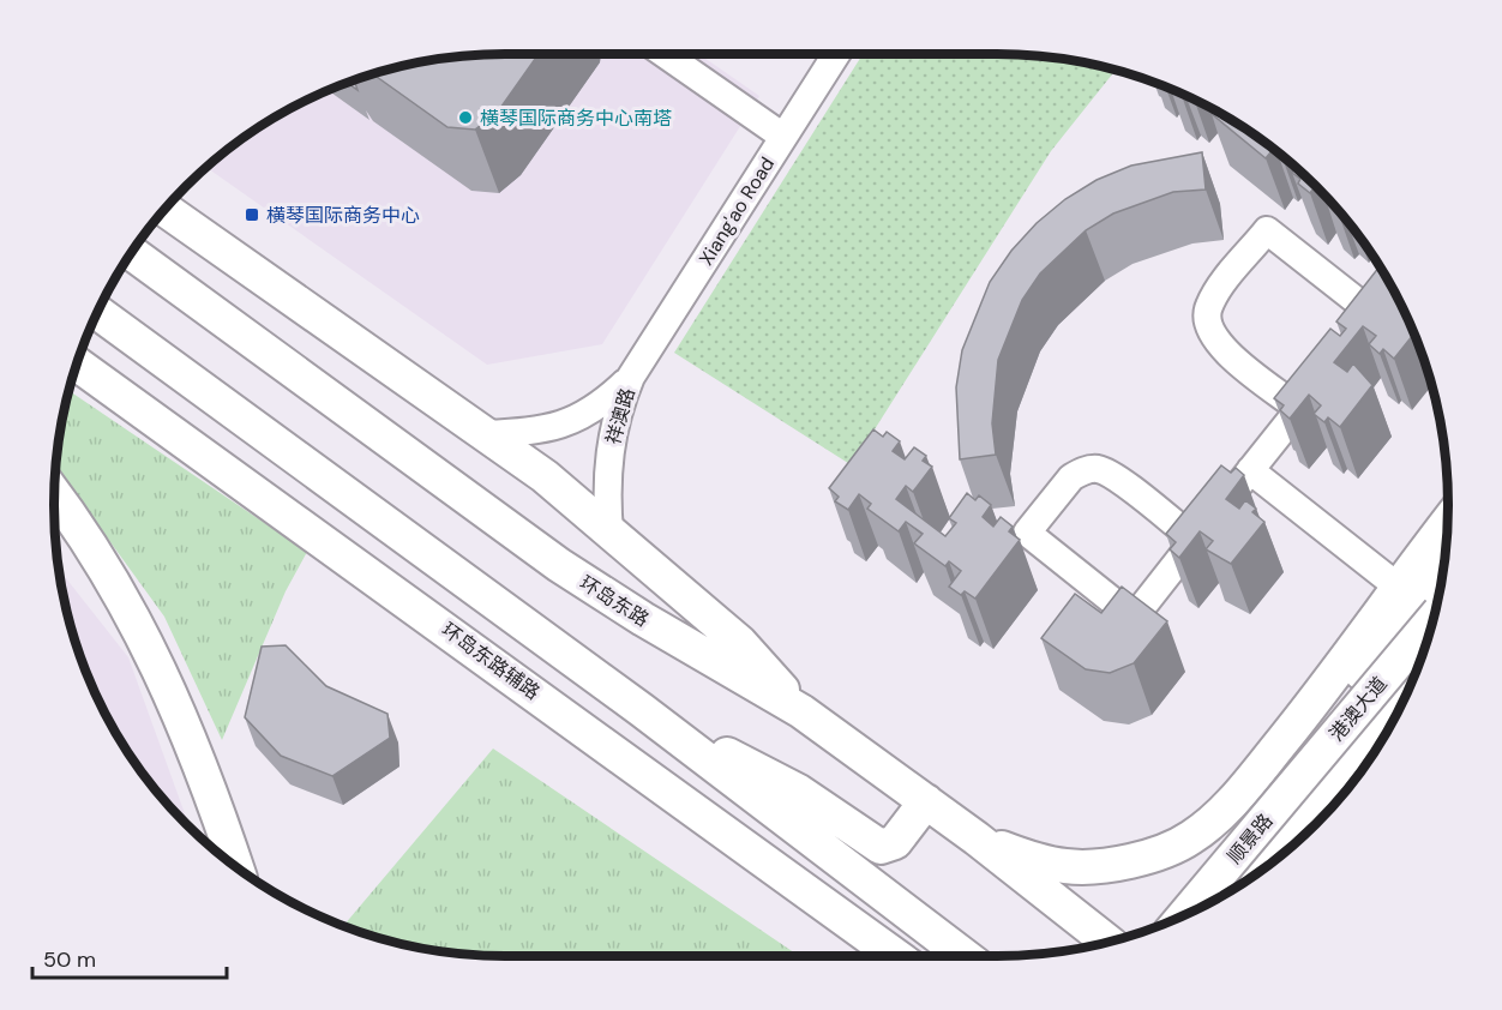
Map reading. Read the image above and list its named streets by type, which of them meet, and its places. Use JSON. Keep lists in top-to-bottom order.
{
  "streets": {
    "main road": [
      "环岛东路",
      "环岛东路辅路",
      "港澳大道",
      "顺景路"
    ],
    "street": ["Xiang'ao Road", "祥澳路"]
  },
  "crossings": [
    ["Xiang'ao Road", "祥澳路"],
    ["港澳大道", "顺景路"]
  ],
  "places": {
    "other": ["横琴国际商务中心南塔"],
    "transit": ["横琴国际商务中心"]
  },
  "scale_bar": "50 m"
}
